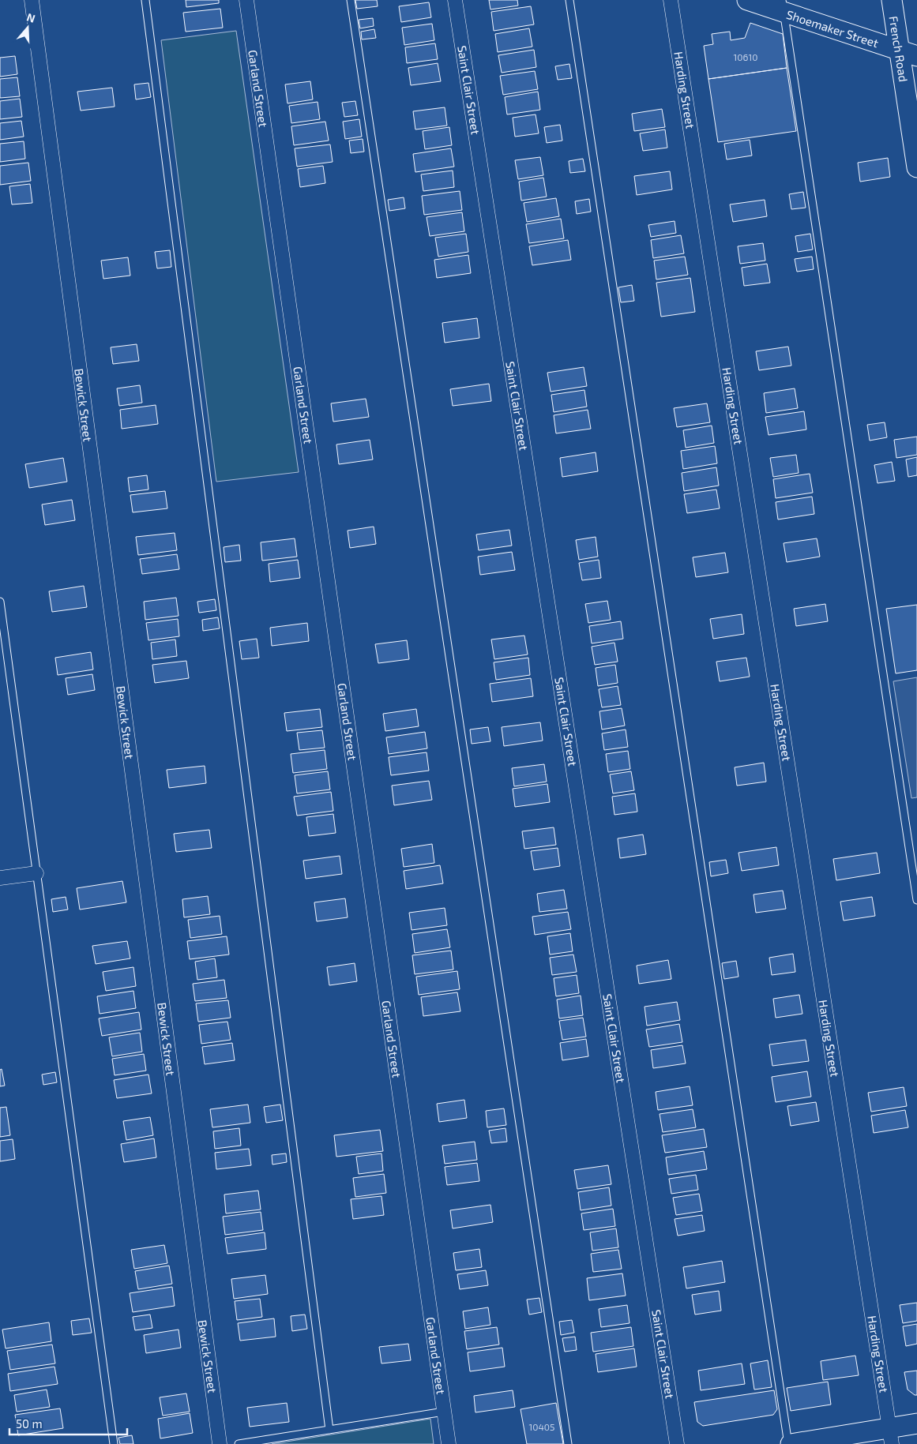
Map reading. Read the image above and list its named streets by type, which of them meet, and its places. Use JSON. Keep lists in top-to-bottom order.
{
  "streets": {
    "street": [
      "Shoemaker Street",
      "French Road",
      "Garland Street",
      "Saint Clair Street",
      "Harding Street",
      "Bewick Street"
    ]
  },
  "crossings": [
    ["Shoemaker Street", "French Road"]
  ],
  "house_numbers": ["10610", "10405"],
  "scale_bar": "50 m",
  "north": "top"
}
